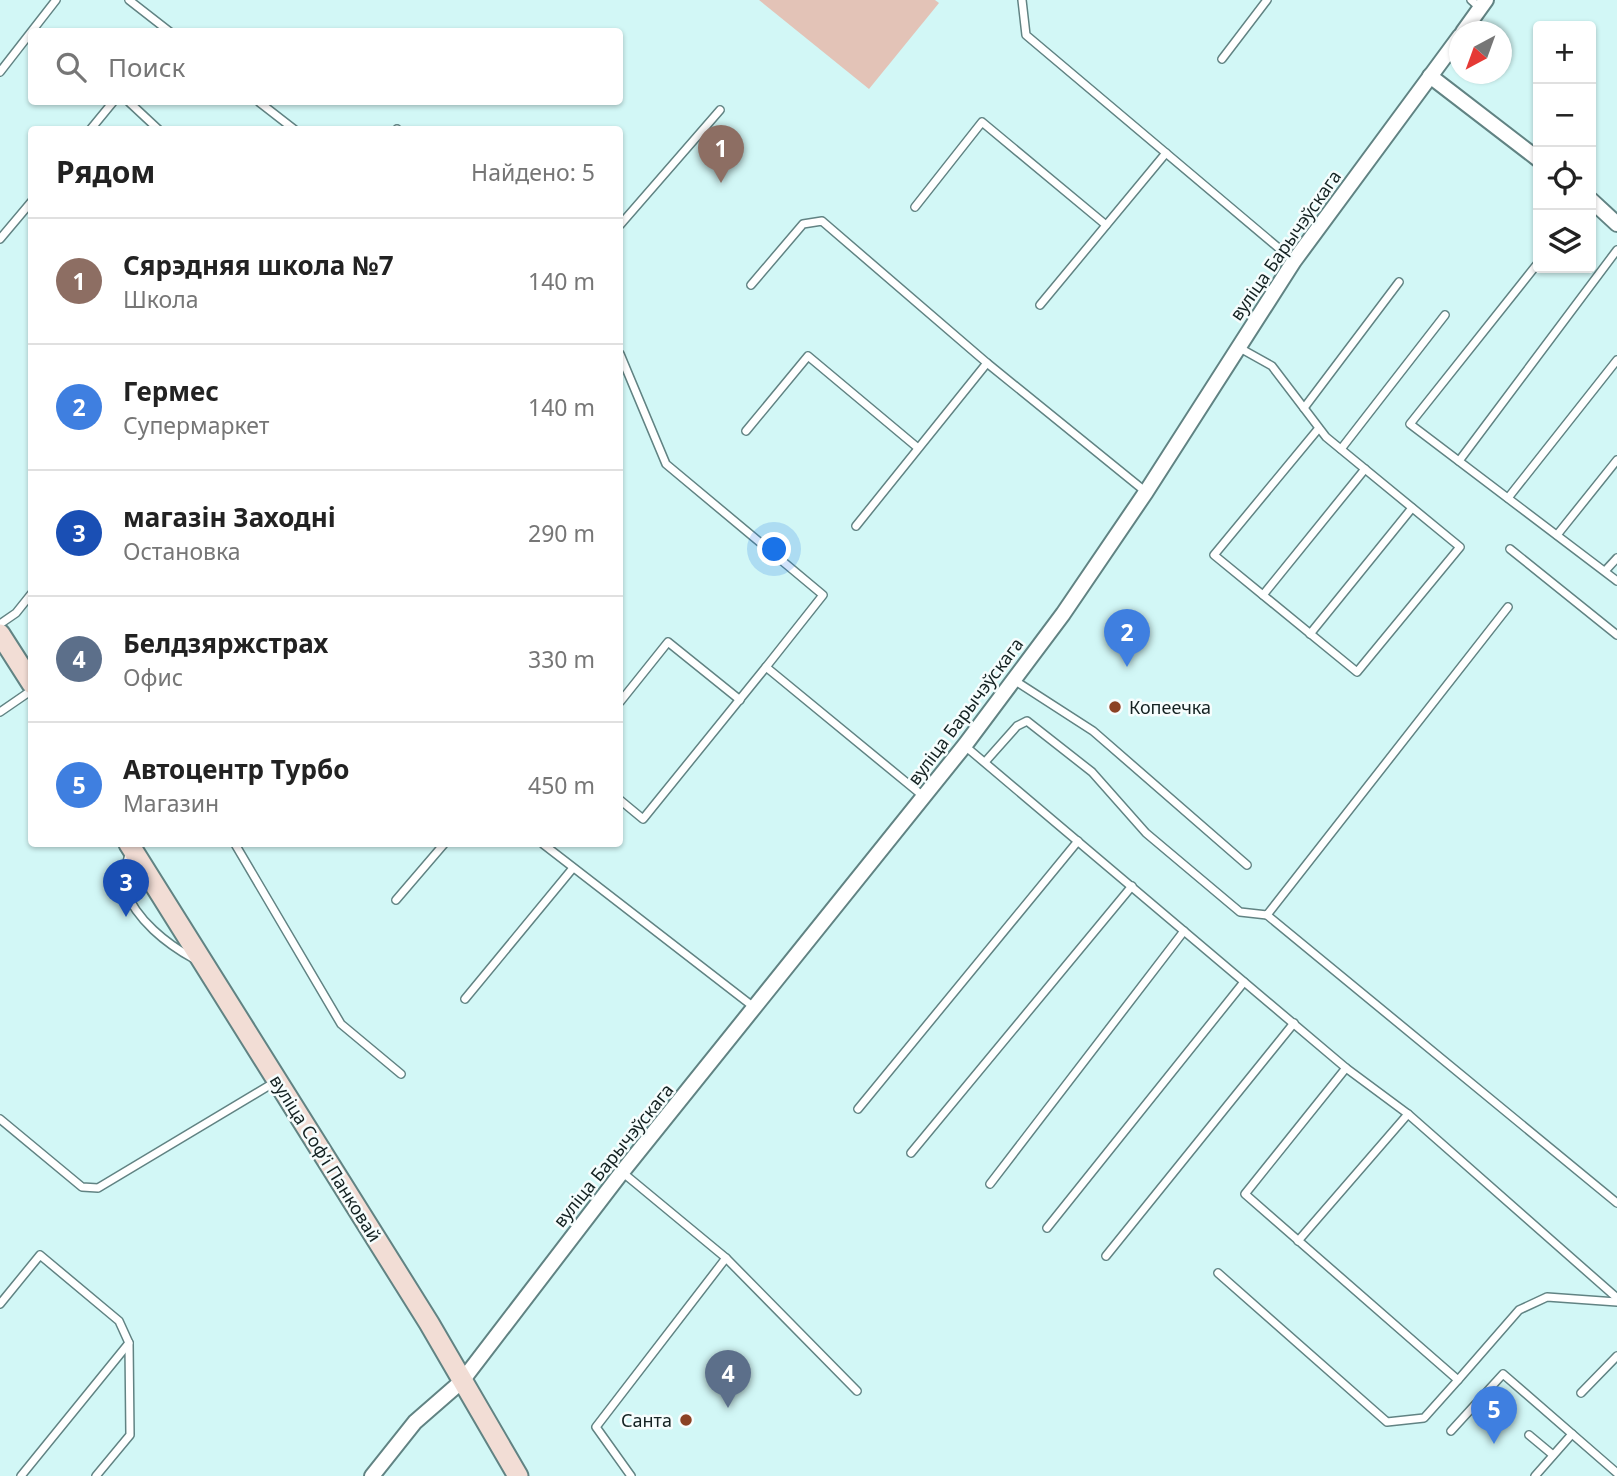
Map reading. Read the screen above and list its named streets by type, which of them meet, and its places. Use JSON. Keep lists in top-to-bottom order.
{
  "streets": {
    "main road": ["вуліца Софʼі Панковай"],
    "street": ["вуліца Барычэўскага"]
  },
  "crossings": [
    ["вуліца Барычэўскага", "вуліца Софʼі Панковай"]
  ],
  "places": ["Копеечка", "Санта"],
  "north": "bottom left",
  "page": {
    "map_buttons": ["+", "−"],
    "search": "Поиск",
    "pins": [
      "1",
      "2",
      "3",
      "4",
      "5"
    ],
    "heading": ["Рядом", "Найдено: 5"],
    "list": [
      {
        "mark": "1",
        "name": "Сярэдняя школа №7",
        "note": "Школа",
        "value": "140 m"
      },
      {
        "mark": "2",
        "name": "Гермес",
        "note": "Супермаркет",
        "value": "140 m"
      },
      {
        "mark": "3",
        "name": "магазін Заходні",
        "note": "Остановка",
        "value": "290 m"
      },
      {
        "mark": "4",
        "name": "Белдзяржстрах",
        "note": "Офис",
        "value": "330 m"
      },
      {
        "mark": "5",
        "name": "Автоцентр Турбо",
        "note": "Магазин",
        "value": "450 m"
      }
    ]
  }
}
